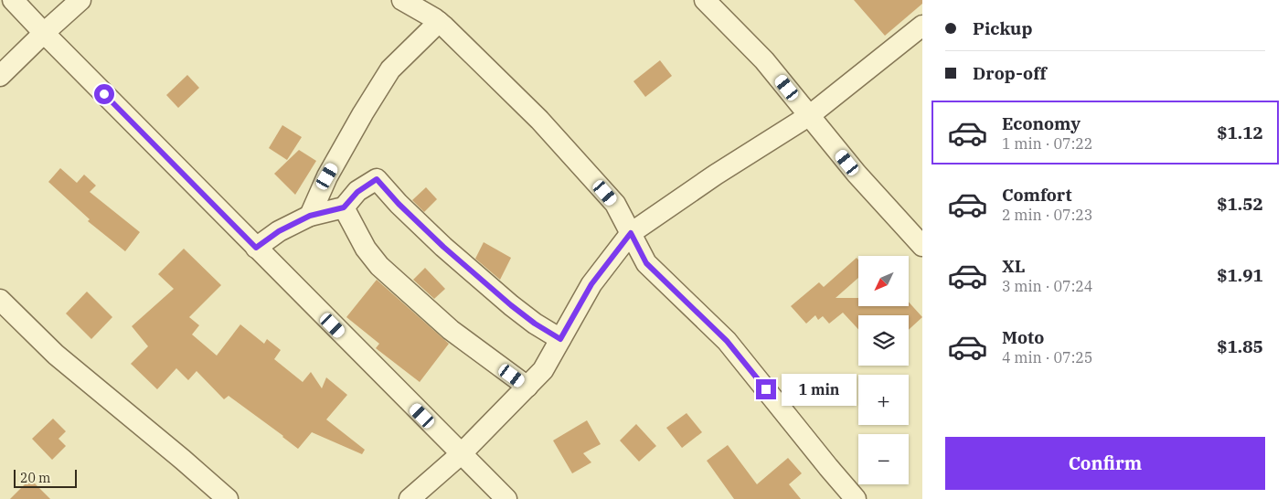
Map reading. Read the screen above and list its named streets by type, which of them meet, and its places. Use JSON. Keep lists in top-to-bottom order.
{
  "scale_bar": "20 m",
  "north": "bottom left",
  "page": {
    "banner": ["Pickup", "Drop-off"],
    "list": [
      {
        "name": "Economy",
        "note": "1 min · 07:22",
        "value": "$1.12"
      },
      {
        "name": "Comfort",
        "note": "2 min · 07:23",
        "value": "$1.52"
      },
      {
        "name": "XL",
        "note": "3 min · 07:24",
        "value": "$1.91"
      },
      {
        "name": "Moto",
        "note": "4 min · 07:25",
        "value": "$1.85"
      }
    ],
    "map_buttons": ["+", "−"],
    "bubble": "1 min",
    "buttons": "Confirm",
    "scale": "20 m"
  }
}
